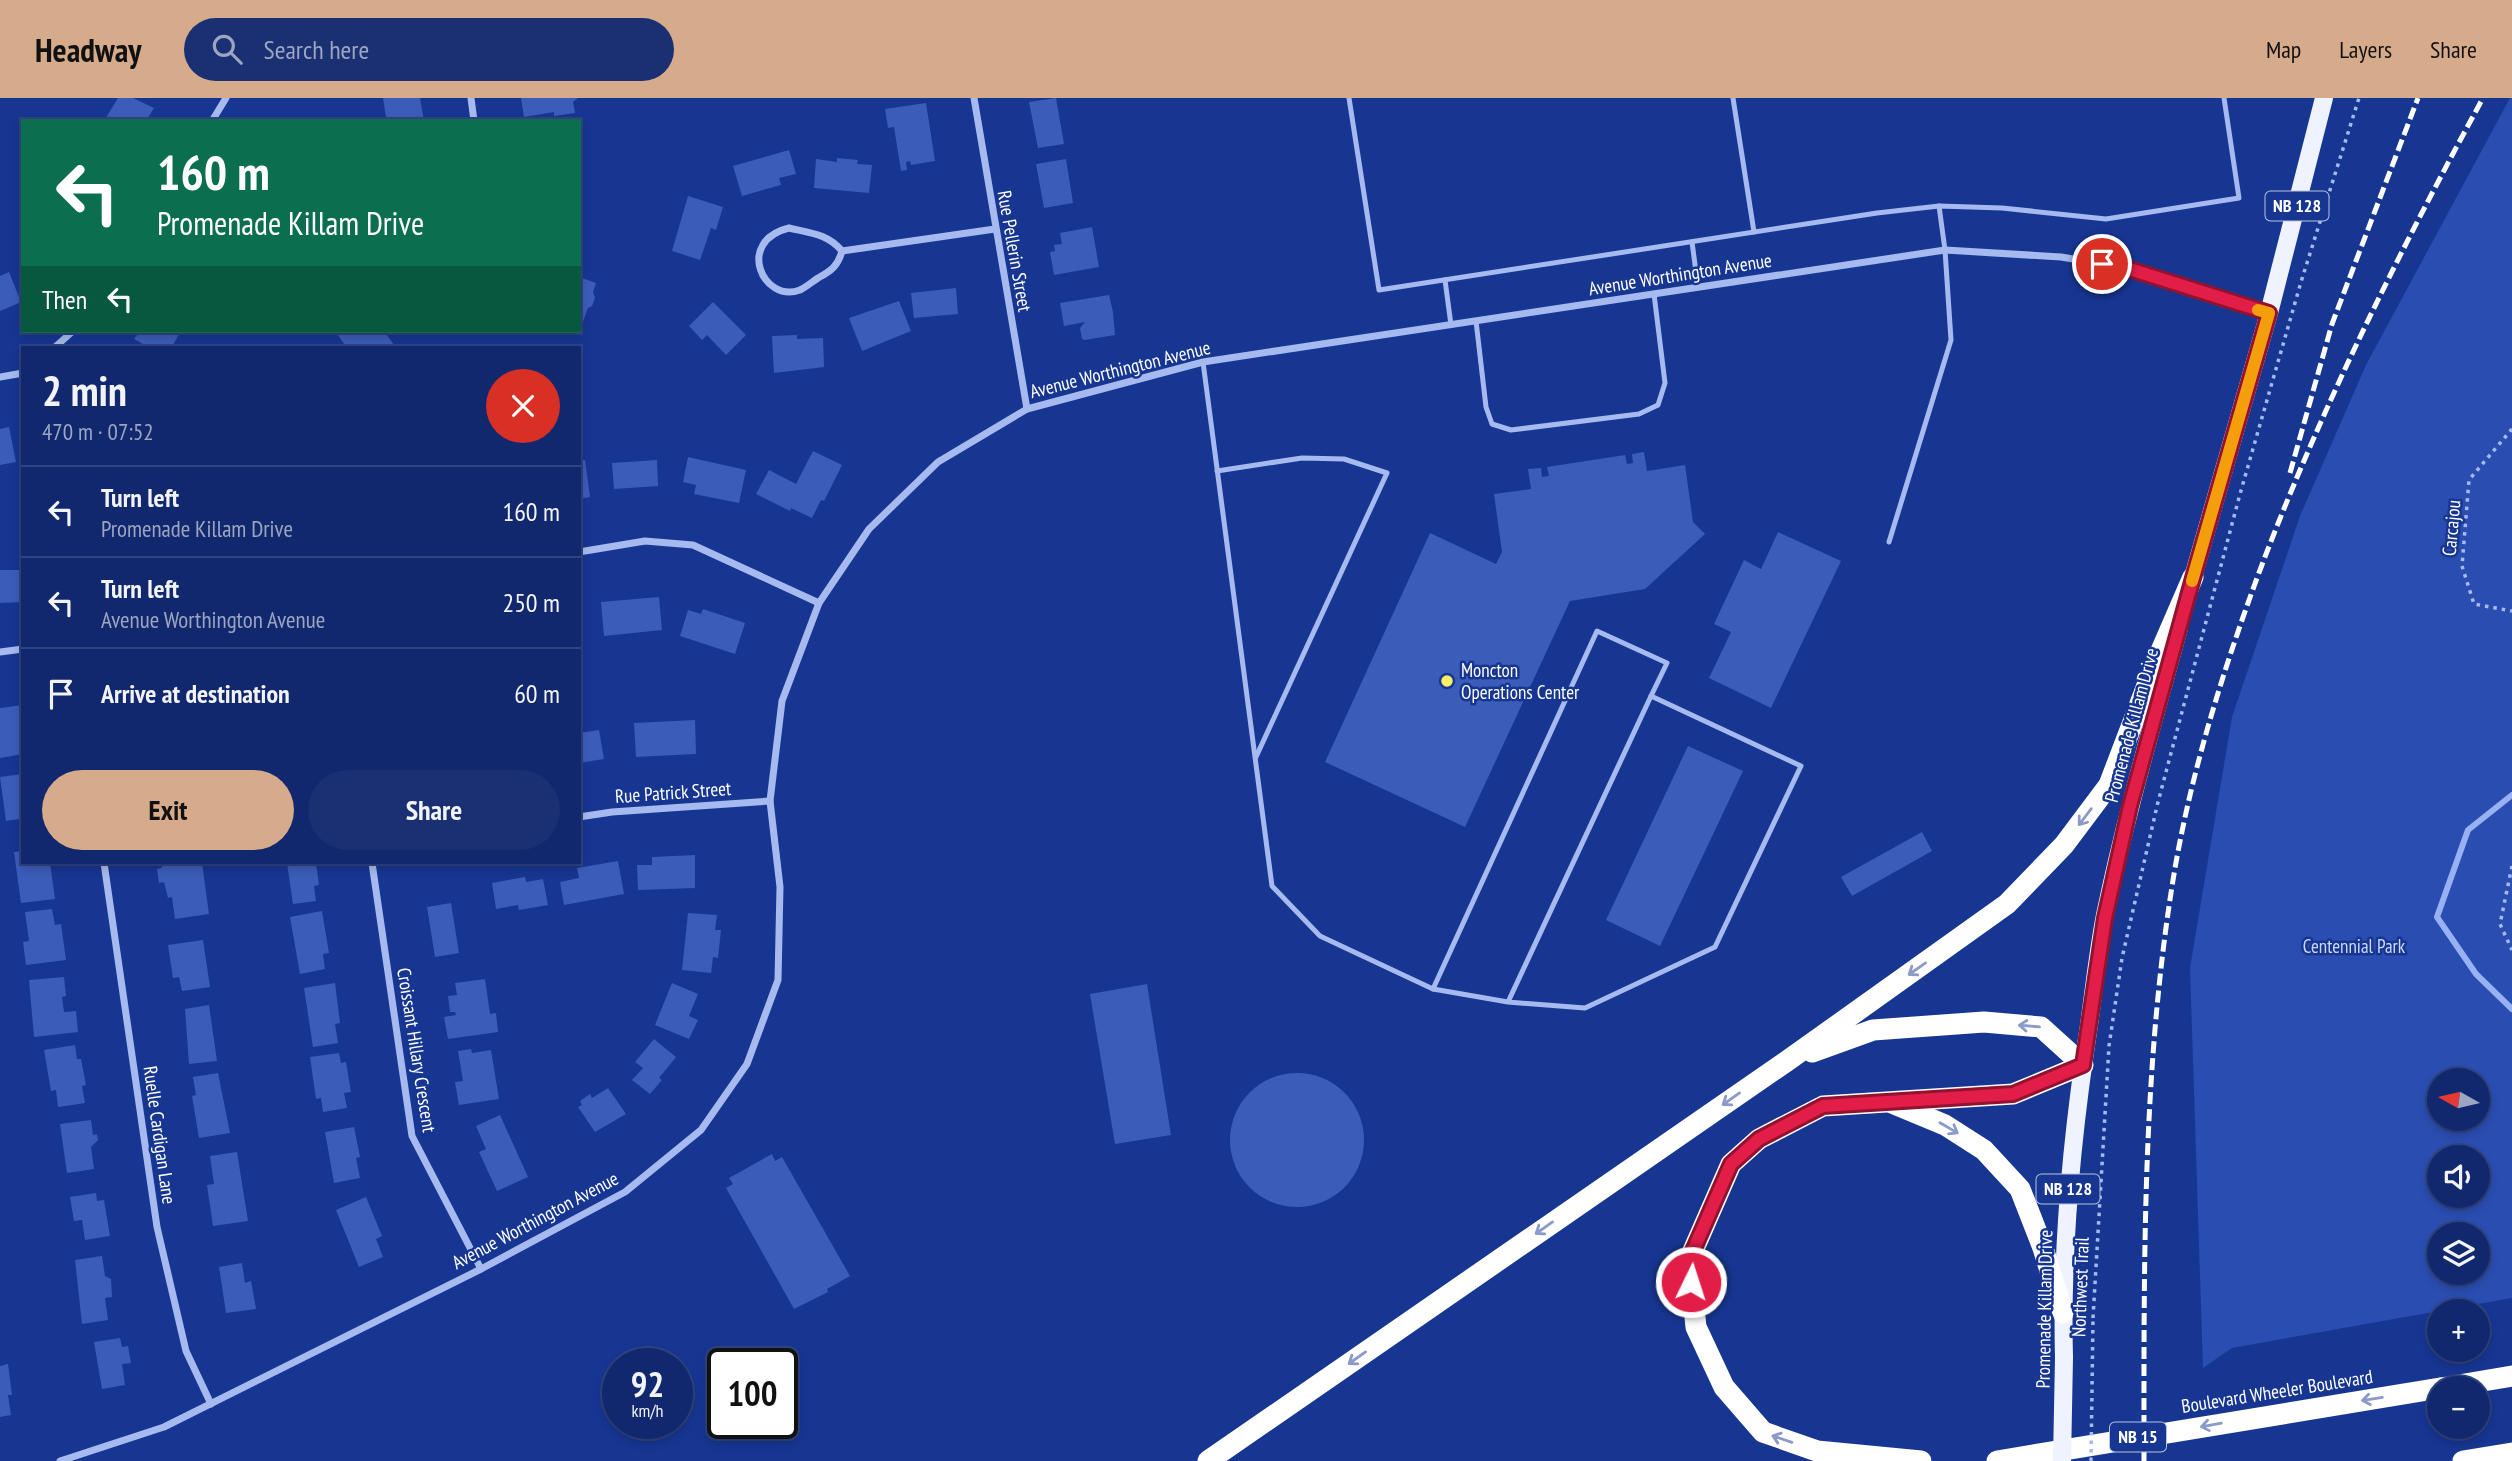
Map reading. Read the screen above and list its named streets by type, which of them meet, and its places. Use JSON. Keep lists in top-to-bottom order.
{
  "streets": {
    "highway": ["Boulevard Wheeler Boulevard", "NB 15"],
    "main road": ["NB 128", "Promenade Killam Drive"],
    "street": [
      "Rue Pellerin Street",
      "Avenue Worthington Avenue",
      "Rue Patrick Street",
      "Croissant Hillary Crescent",
      "Ruelle Cardigan Lane"
    ],
    "path": ["Carcajou", "Northwest Trail"]
  },
  "crossings": [
    ["Rue Pellerin Street", "Avenue Worthington Avenue"],
    ["Avenue Worthington Avenue", "Promenade Killam Drive"],
    ["Avenue Worthington Avenue", "Rue Patrick Street"],
    ["Avenue Worthington Avenue", "Croissant Hillary Crescent"],
    ["Avenue Worthington Avenue", "Ruelle Cardigan Lane"]
  ],
  "one_way": ["Boulevard Wheeler Boulevard"],
  "parks": ["Centennial Park"],
  "places": ["Moncton Operations Center"],
  "north": "left",
  "page": {
    "header": "Headway",
    "search": "Search here",
    "nav": ["Map", "Layers", "Share"],
    "turn": ["160 m", "Promenade Killam Drive"],
    "then": "Then",
    "heading": ["2 min", "470 m · 07:52"],
    "list": [
      {
        "name": "Turn left",
        "note": "Promenade Killam Drive",
        "value": "160 m"
      },
      {
        "name": "Turn left",
        "note": "Avenue Worthington Avenue",
        "value": "250 m"
      },
      {
        "name": "Arrive at destination",
        "value": "60 m"
      }
    ],
    "buttons": ["Exit", "Share"],
    "map_buttons": ["+", "−"],
    "speed": "92 km/h",
    "limit": "100"
  }
}
